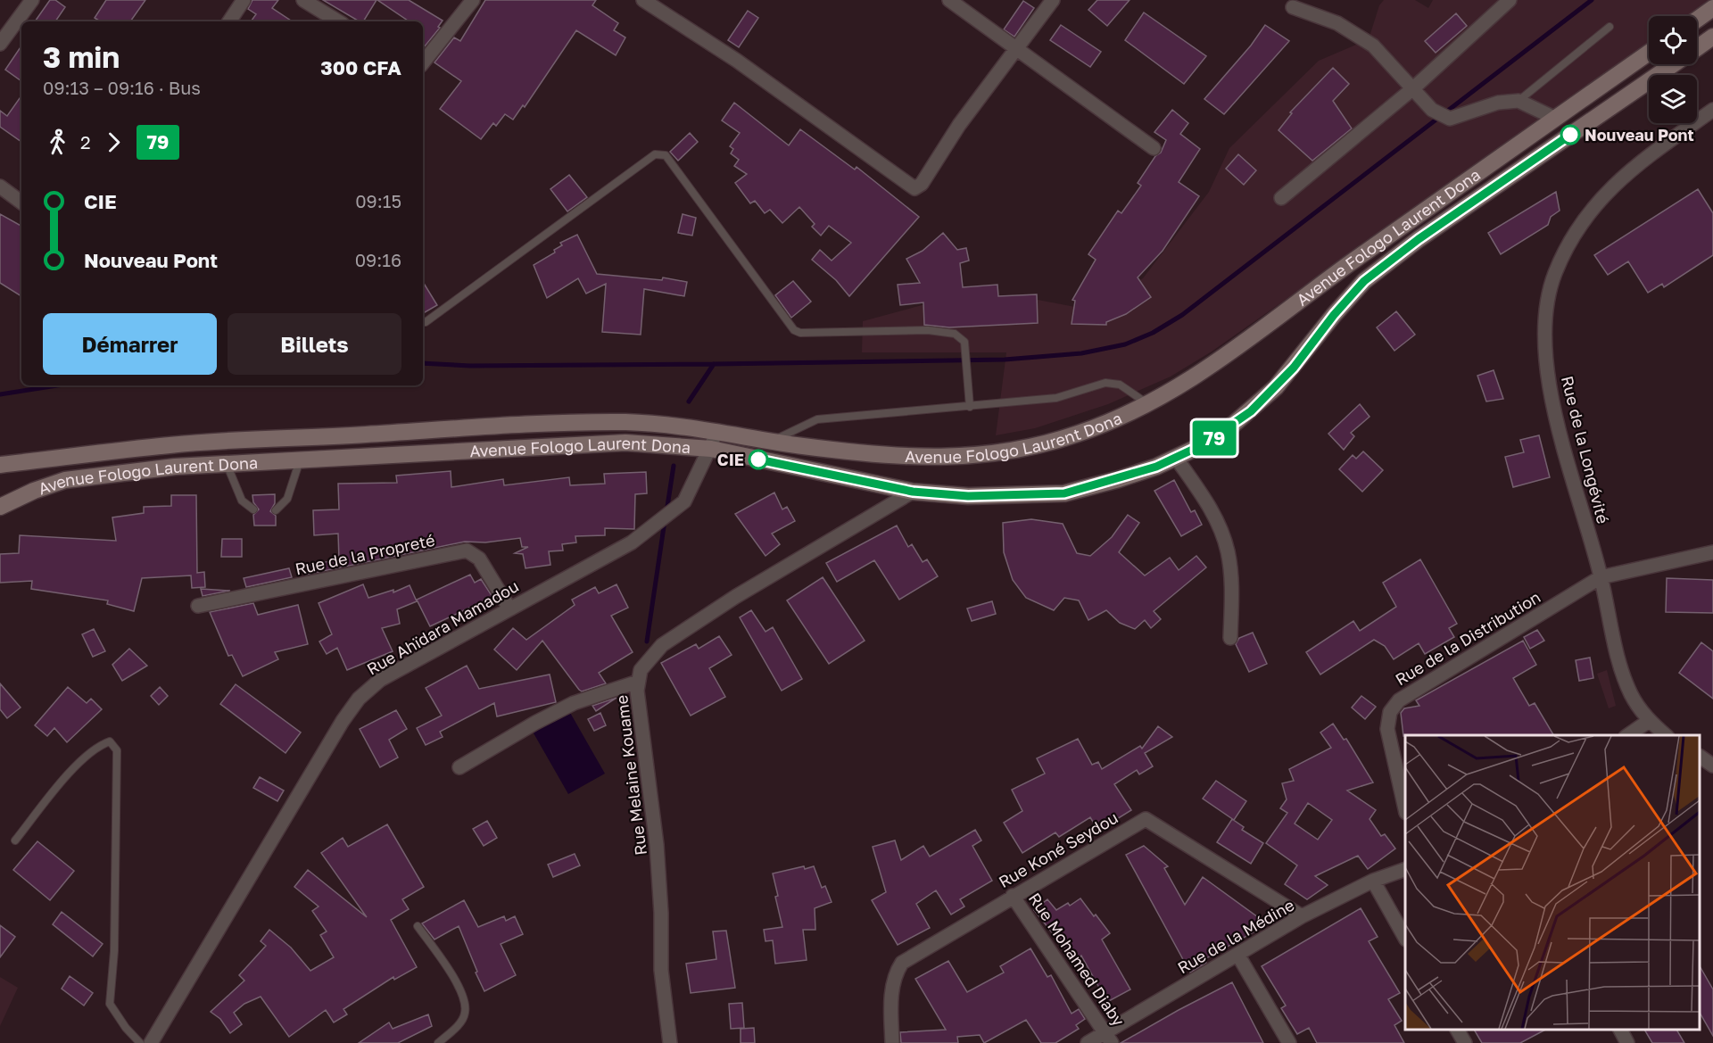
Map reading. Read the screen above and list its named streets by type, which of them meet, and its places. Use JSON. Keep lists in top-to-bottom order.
{
  "streets": {
    "main road": ["Avenue Fologo Laurent Dona"],
    "street": [
      "Rue de la Longévité",
      "Rue de la Propreté",
      "Rue Ahïdara Mamadou",
      "Rue de la Distribution",
      "Rue Melaine Kouame",
      "Rue Koné Seydou",
      "Rue de la Médine",
      "Rue Mohamed Diaby"
    ]
  },
  "crossings": [
    ["Avenue Fologo Laurent Dona", "Rue Ahïdara Mamadou"],
    ["Avenue Fologo Laurent Dona", "Rue Melaine Kouame"],
    ["Rue de la Longévité", "Rue de la Distribution"],
    ["Rue de la Propreté", "Rue Ahïdara Mamadou"],
    ["Rue Koné Seydou", "Rue de la Médine"],
    ["Rue Koné Seydou", "Rue Mohamed Diaby"],
    ["Rue de la Médine", "Rue Mohamed Diaby"]
  ],
  "places": ["Nouveau Pont", "CIE"],
  "lines": ["bus line 79"],
  "page": {
    "on_map": "79",
    "heading": ["3 min", "09:13 – 09:16 · Bus", "300 CFA"],
    "legs": ["2", "79"],
    "list": [
      {
        "name": "CIE",
        "value": "09:15"
      },
      {
        "name": "Nouveau Pont",
        "value": "09:16"
      }
    ],
    "buttons": ["Démarrer", "Billets"]
  }
}
